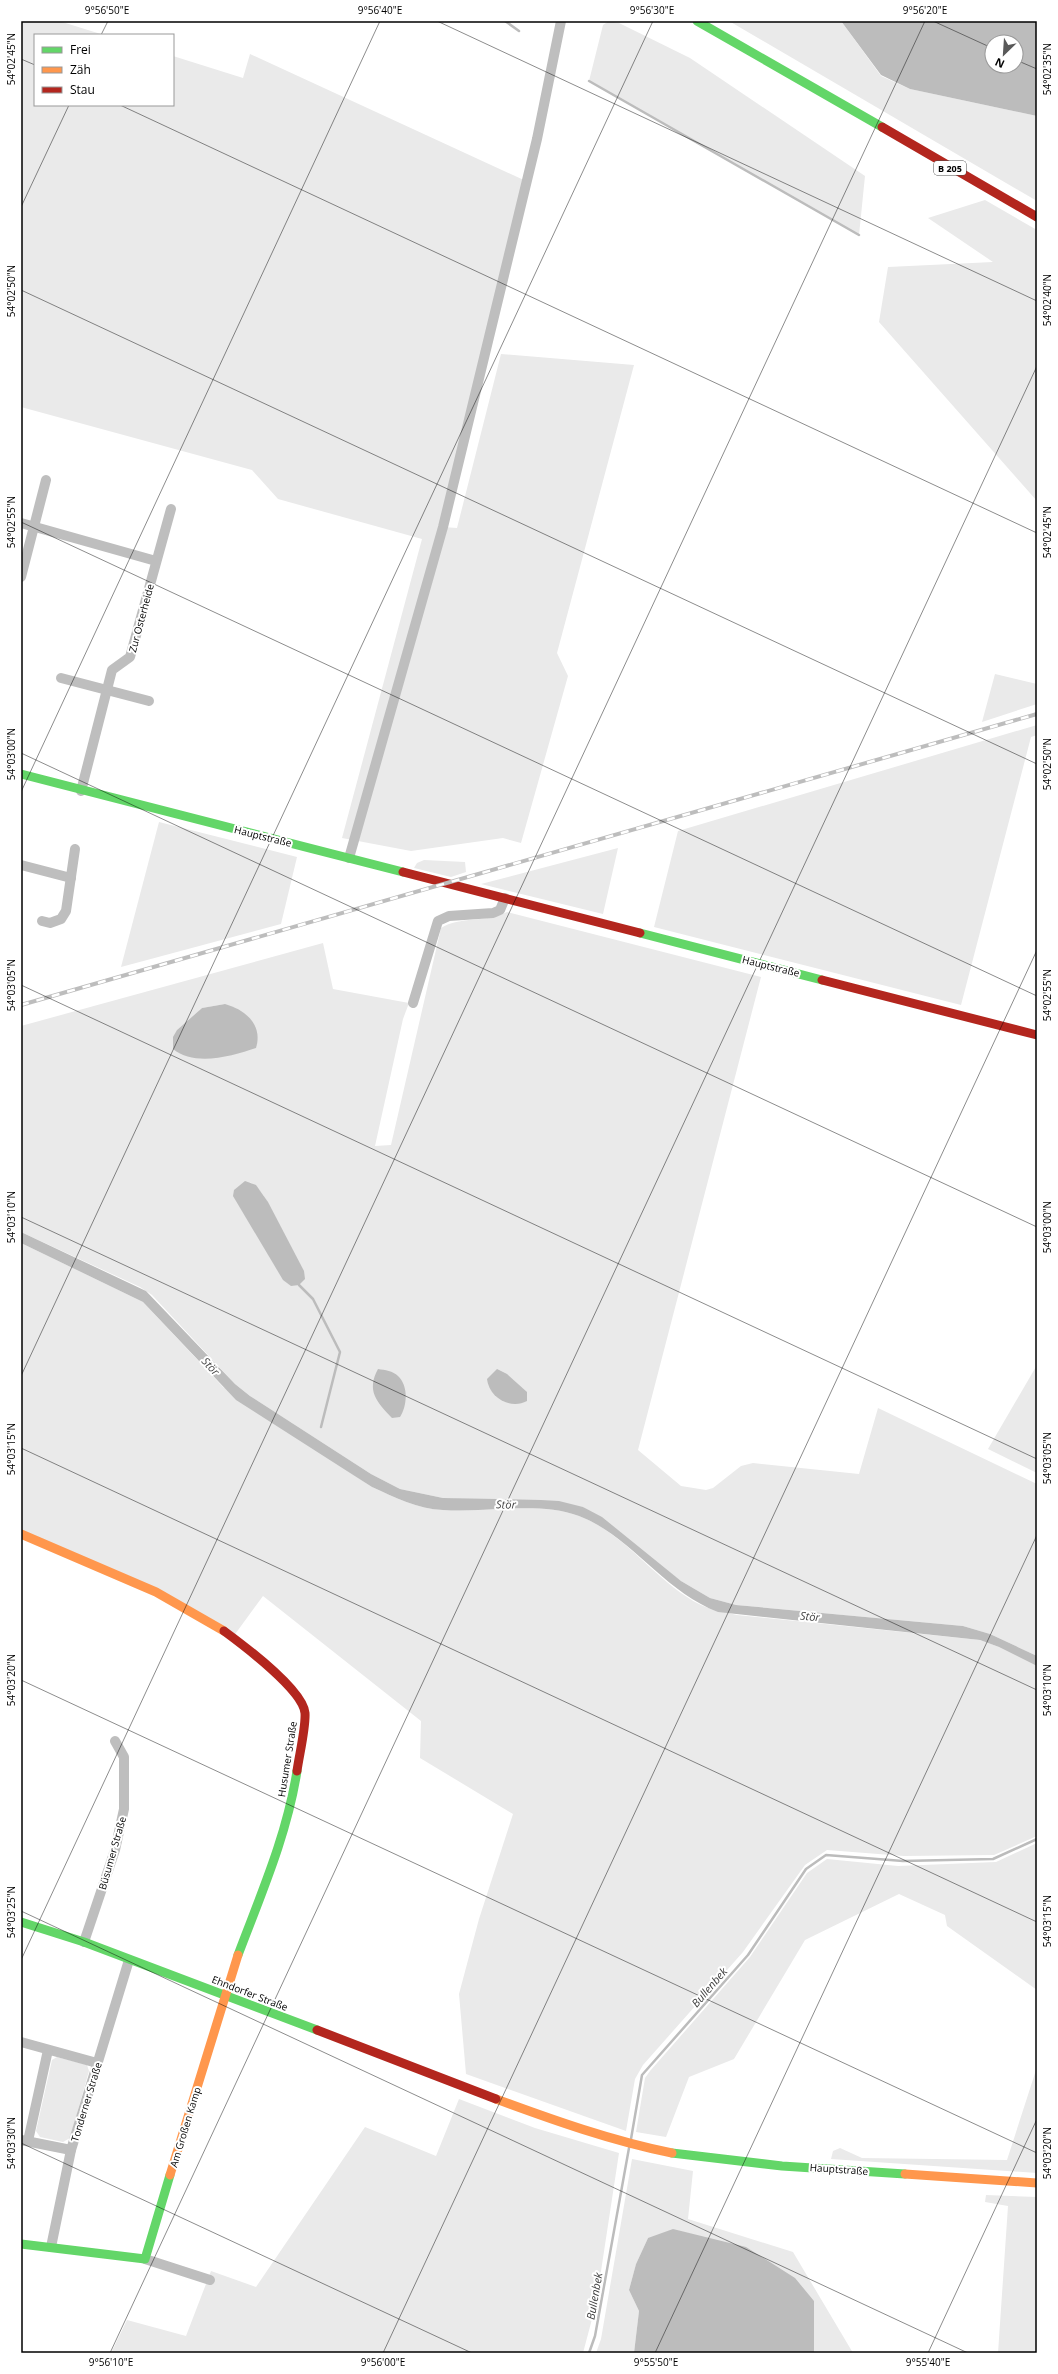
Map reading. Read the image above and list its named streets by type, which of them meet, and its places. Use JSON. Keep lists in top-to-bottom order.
{
  "streets": {
    "main road": [
      "B 205",
      "Hauptstraße",
      "Husumer Straße",
      "Ehndorfer Straße",
      "Am Großen Kamp"
    ],
    "street": ["Zur Osterheide", "Büsumer Straße", "Tonderner Straße"]
  },
  "crossings": [
    ["Zur Osterheide", "Hauptstraße"],
    ["Hauptstraße", "Ehndorfer Straße"],
    ["Husumer Straße", "Ehndorfer Straße"],
    ["Husumer Straße", "Am Großen Kamp"],
    ["Büsumer Straße", "Ehndorfer Straße"],
    ["Ehndorfer Straße", "Tonderner Straße"],
    ["Ehndorfer Straße", "Am Großen Kamp"]
  ],
  "water": ["Stör", "Bullenbek"],
  "legend": ["Frei", "Zäh", "Stau"],
  "north": "bottom left",
  "coordinates": [
    "9°56'50\"E",
    "9°56'40\"E",
    "9°56'30\"E",
    "9°56'20\"E",
    "54°02'45\"N",
    "54°02'35\"N",
    "54°02'50\"N",
    "54°02'40\"N",
    "54°02'55\"N",
    "54°03'00\"N",
    "54°03'05\"N",
    "54°03'10\"N",
    "54°03'15\"N",
    "54°03'20\"N",
    "54°03'25\"N",
    "54°03'30\"N",
    "9°56'10\"E",
    "9°56'00\"E",
    "9°55'50\"E",
    "9°55'40\"E"
  ]
}
